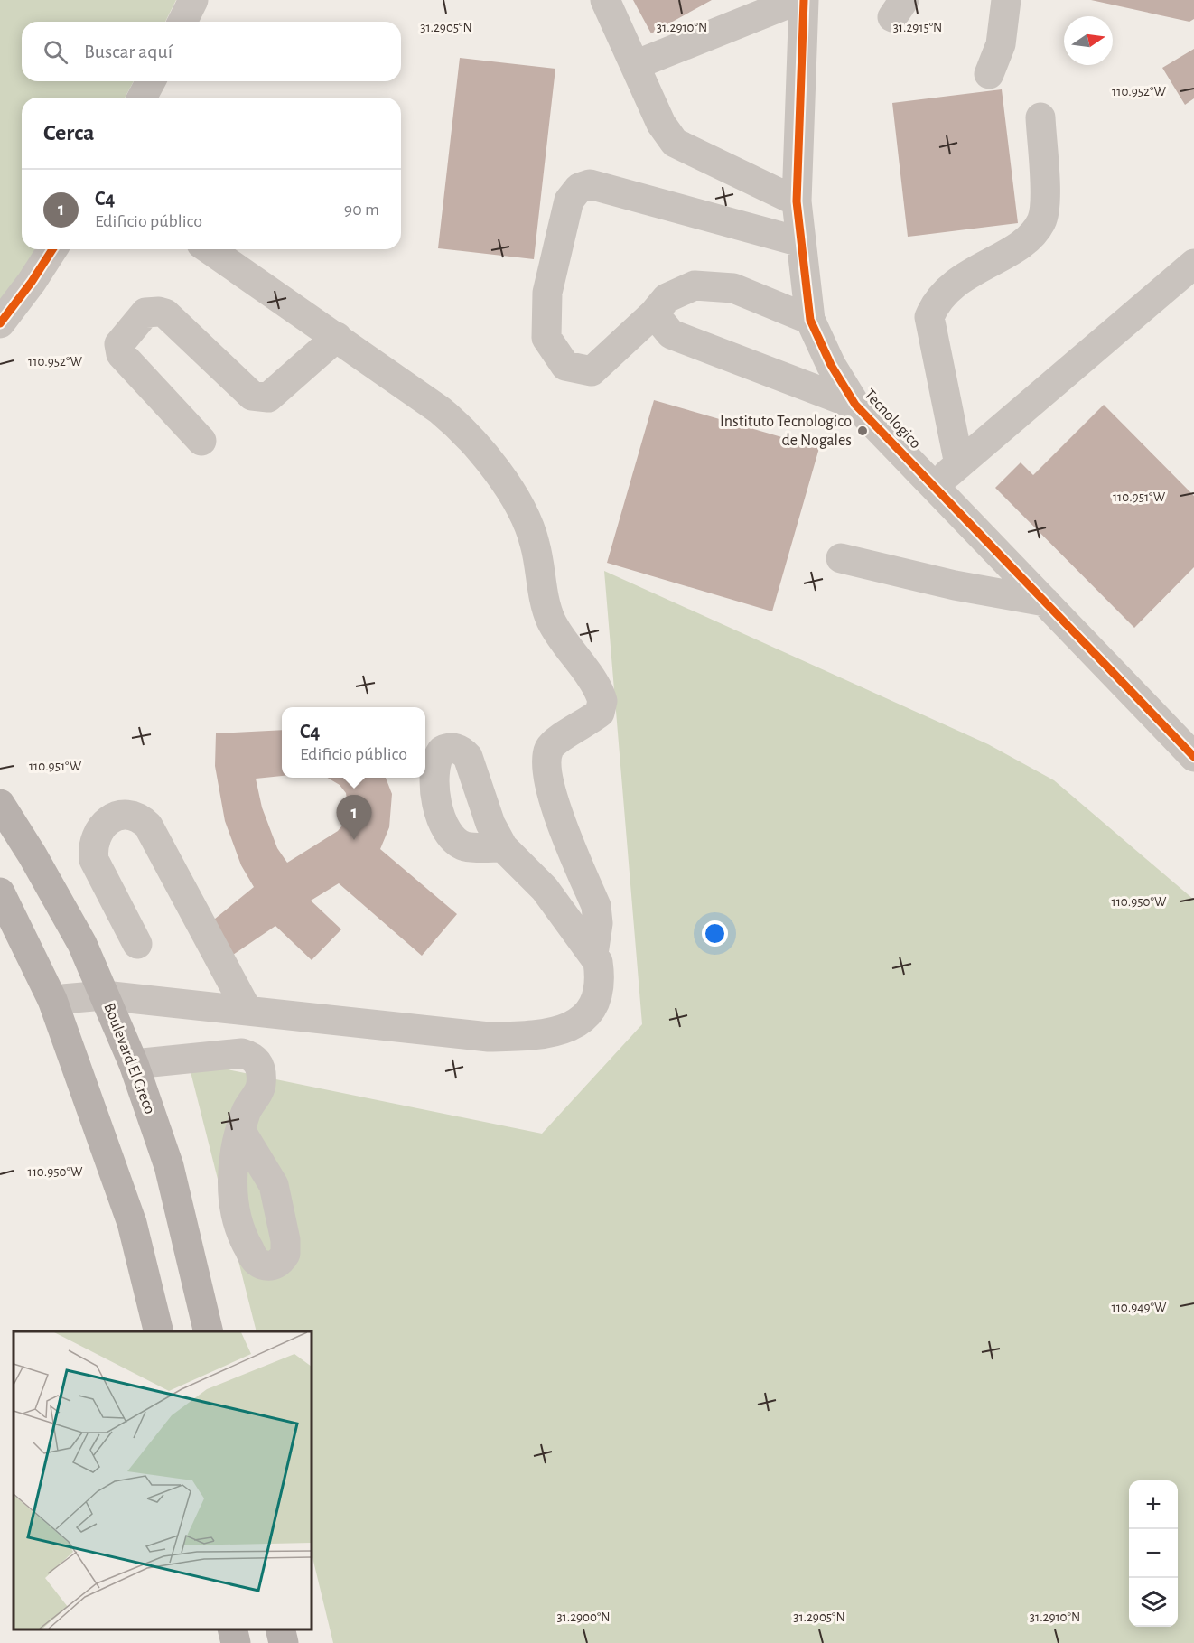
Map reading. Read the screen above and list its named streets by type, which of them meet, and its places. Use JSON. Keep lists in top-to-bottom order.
{
  "streets": {
    "main road": ["Boulevard El Greco"],
    "street": ["Tecnologico"]
  },
  "places": ["Instituto Tecnologico de Nogales"],
  "north": "right",
  "page": {
    "search": "Buscar aquí",
    "heading": "Cerca",
    "list": [
      {
        "mark": "1",
        "name": "C4",
        "note": "Edificio público",
        "value": "90 m"
      }
    ],
    "popup": ["C4", "Edificio público"],
    "pins": "1",
    "map_buttons": ["+", "−"]
  },
  "coordinates": [
    "31.2905°N",
    "31.2910°N",
    "31.2915°N",
    "110.952°W",
    "110.951°W",
    "110.950°W",
    "110.949°W",
    "31.2900°N"
  ]
}
